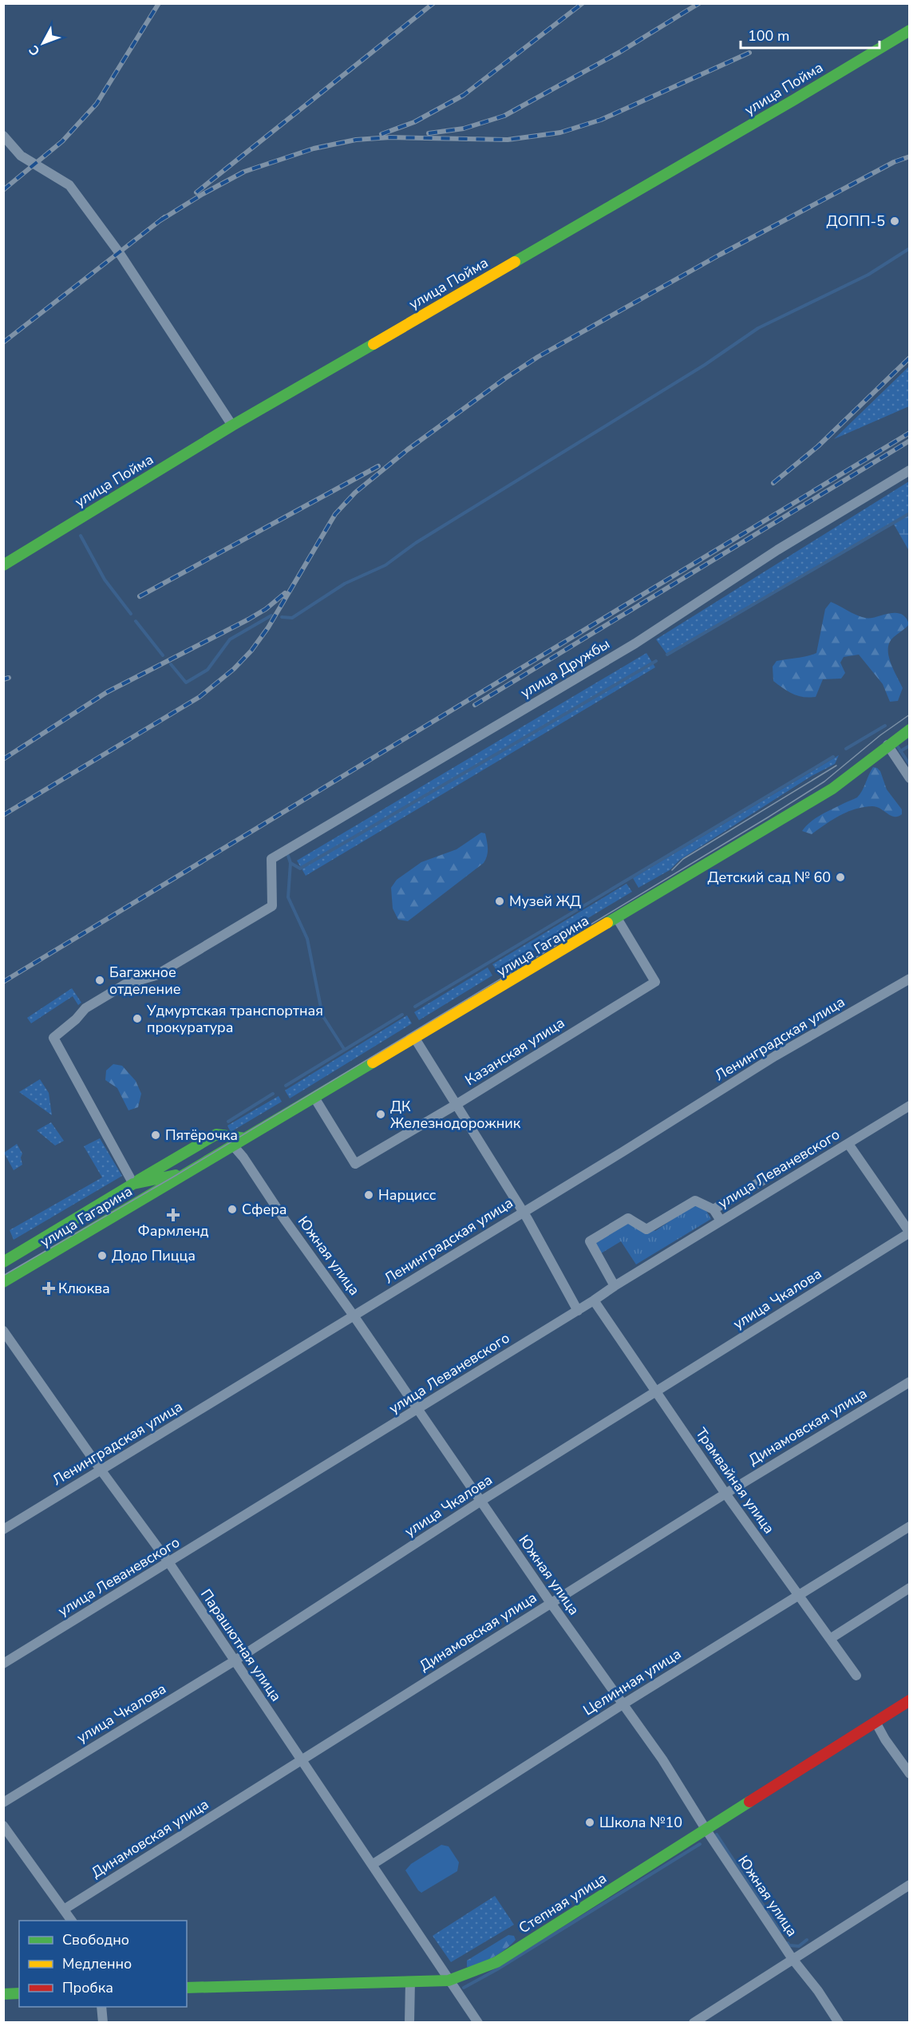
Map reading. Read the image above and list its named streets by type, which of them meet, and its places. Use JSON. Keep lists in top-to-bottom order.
{
  "streets": {
    "main road": ["улица Пойма", "улица Гагарина", "Степная улица"],
    "street": [
      "улица Дружбы",
      "Ленинградская улица",
      "Казанская улица",
      "улица Леваневского",
      "Южная улица",
      "улица Чкалова",
      "Динамовская улица",
      "Трамвайная улица",
      "Парашютная улица",
      "Целинная улица"
    ]
  },
  "crossings": [
    ["улица Дружбы", "улица Гагарина"],
    ["улица Гагарина", "Казанская улица"],
    ["улица Гагарина", "Южная улица"],
    ["Ленинградская улица", "Южная улица"],
    ["Ленинградская улица", "Парашютная улица"],
    ["улица Леваневского", "Южная улица"],
    ["улица Леваневского", "Трамвайная улица"],
    ["улица Леваневского", "Парашютная улица"],
    ["Южная улица", "улица Чкалова"],
    ["Южная улица", "Динамовская улица"],
    ["Южная улица", "Целинная улица"],
    ["Южная улица", "Степная улица"],
    ["улица Чкалова", "Трамвайная улица"],
    ["улица Чкалова", "Парашютная улица"],
    ["Динамовская улица", "Трамвайная улица"],
    ["Динамовская улица", "Парашютная улица"],
    ["Трамвайная улица", "Целинная улица"],
    ["Парашютная улица", "Целинная улица"],
    ["Парашютная улица", "Степная улица"]
  ],
  "places": {
    "other": [
      "ДОПП-5",
      "Детский сад № 60",
      "Музей ЖД",
      "Багажное отделение",
      "Удмуртская транспортная прокуратура",
      "ДК Железнодорожник",
      "Пятёрочка",
      "Нарцисс",
      "Сфера",
      "Додо Пицца",
      "Школа №10"
    ],
    "health": ["Фармленд", "Клюква"]
  },
  "legend": ["Свободно", "Медленно", "Пробка"],
  "scale_bar": "100 m",
  "north": "bottom left"
}
